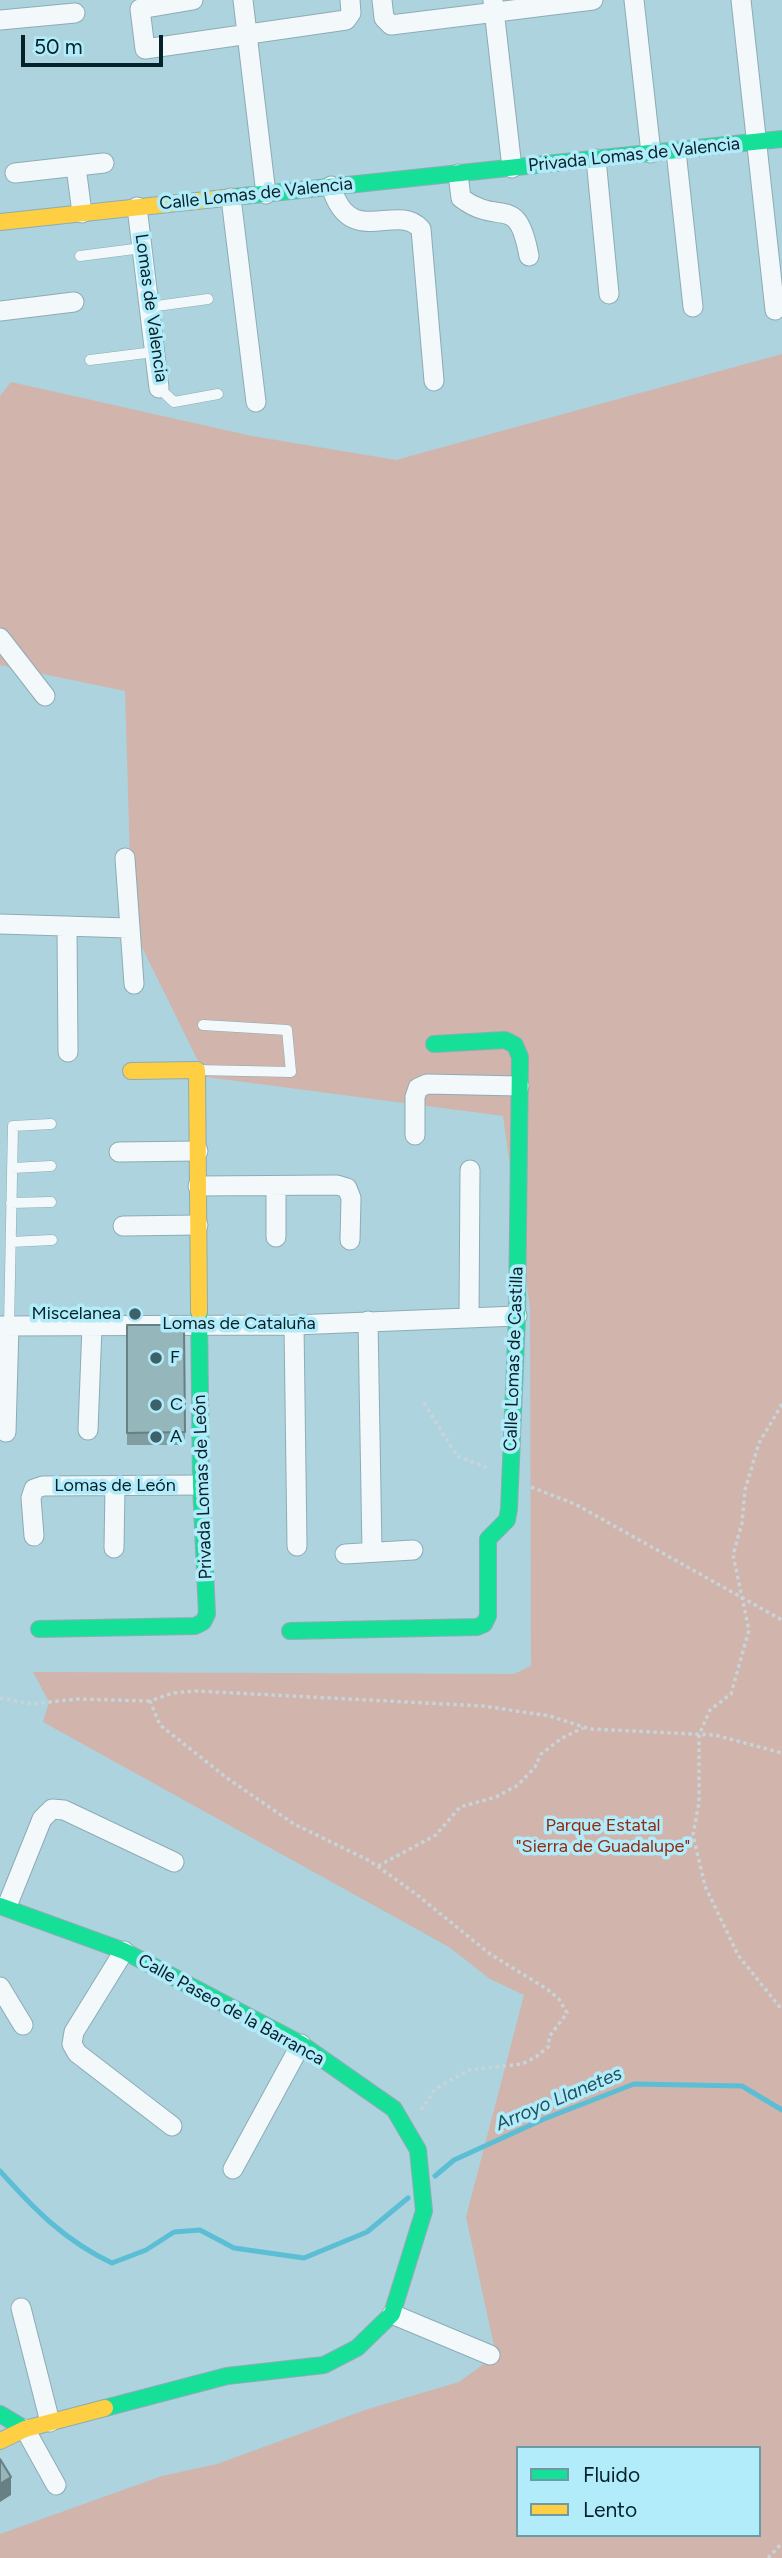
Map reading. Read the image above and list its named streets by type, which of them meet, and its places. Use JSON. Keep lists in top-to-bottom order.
{
  "streets": {
    "street": [
      "Privada Lomas de Valencia",
      "Calle Lomas de Valencia",
      "Lomas de Valencia",
      "Lomas de Cataluña",
      "Calle Lomas de Castilla",
      "Lomas de León",
      "Privada Lomas de León",
      "Calle Paseo de la Barranca"
    ]
  },
  "crossings": [
    ["Privada Lomas de Valencia", "Calle Lomas de Valencia"],
    ["Calle Lomas de Valencia", "Lomas de Valencia"],
    ["Lomas de Cataluña", "Calle Lomas de Castilla"],
    ["Lomas de Cataluña", "Privada Lomas de León"],
    ["Lomas de León", "Privada Lomas de León"]
  ],
  "water": ["Arroyo Llanetes"],
  "parks": ["Parque Estatal \"Sierra de Guadalupe\""],
  "places": [
    "Miscelanea",
    "F",
    "C",
    "A"
  ],
  "legend": ["Fluido", "Lento"],
  "scale_bar": "50 m"
}
